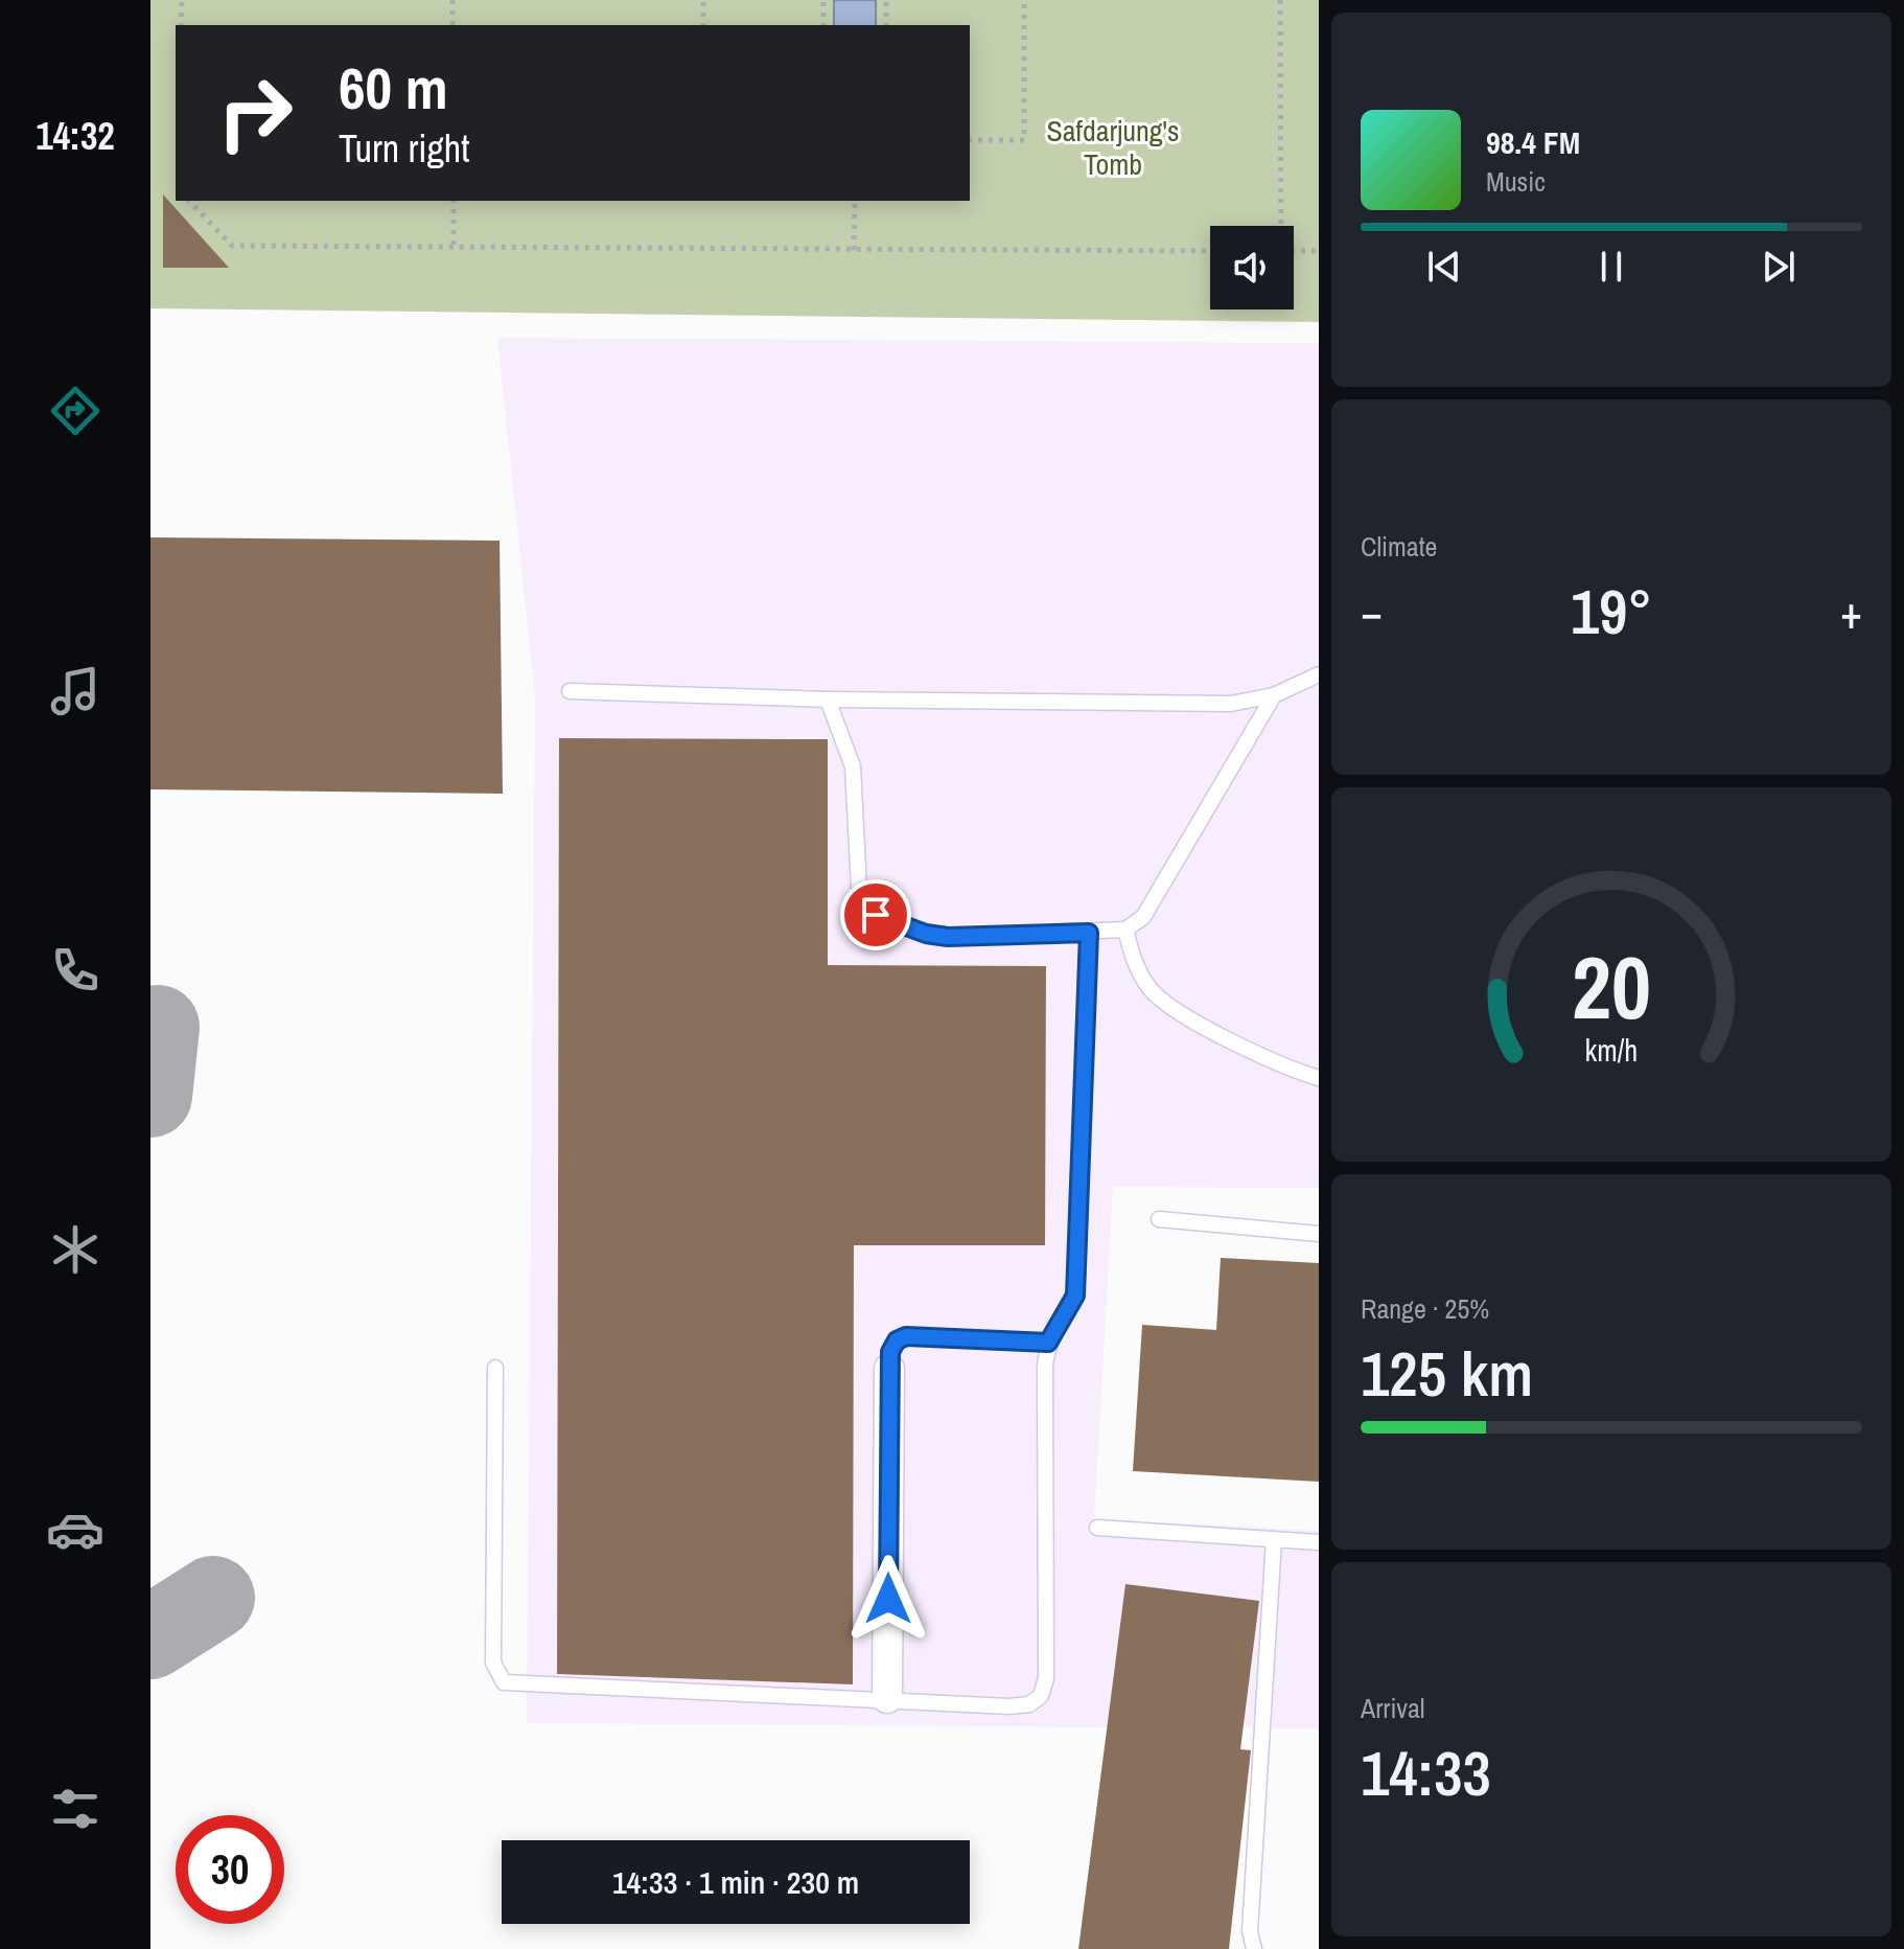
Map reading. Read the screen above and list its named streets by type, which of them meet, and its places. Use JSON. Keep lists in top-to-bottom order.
{
  "parks": ["Safdarjung's Tomb"],
  "page": {
    "tabs": "14:32",
    "turn": ["60 m", "Turn right"],
    "song": ["98.4 FM", "Music"],
    "tile": [
      "Climate",
      ["Range · 25%", "125 km"],
      ["Arrival", "14:33"]
    ],
    "heat": ["−", "19°", "+"],
    "limit": "30",
    "trip": "14:33 · 1 min · 230 m",
    "gauge": ["20", "km/h"]
  }
}
